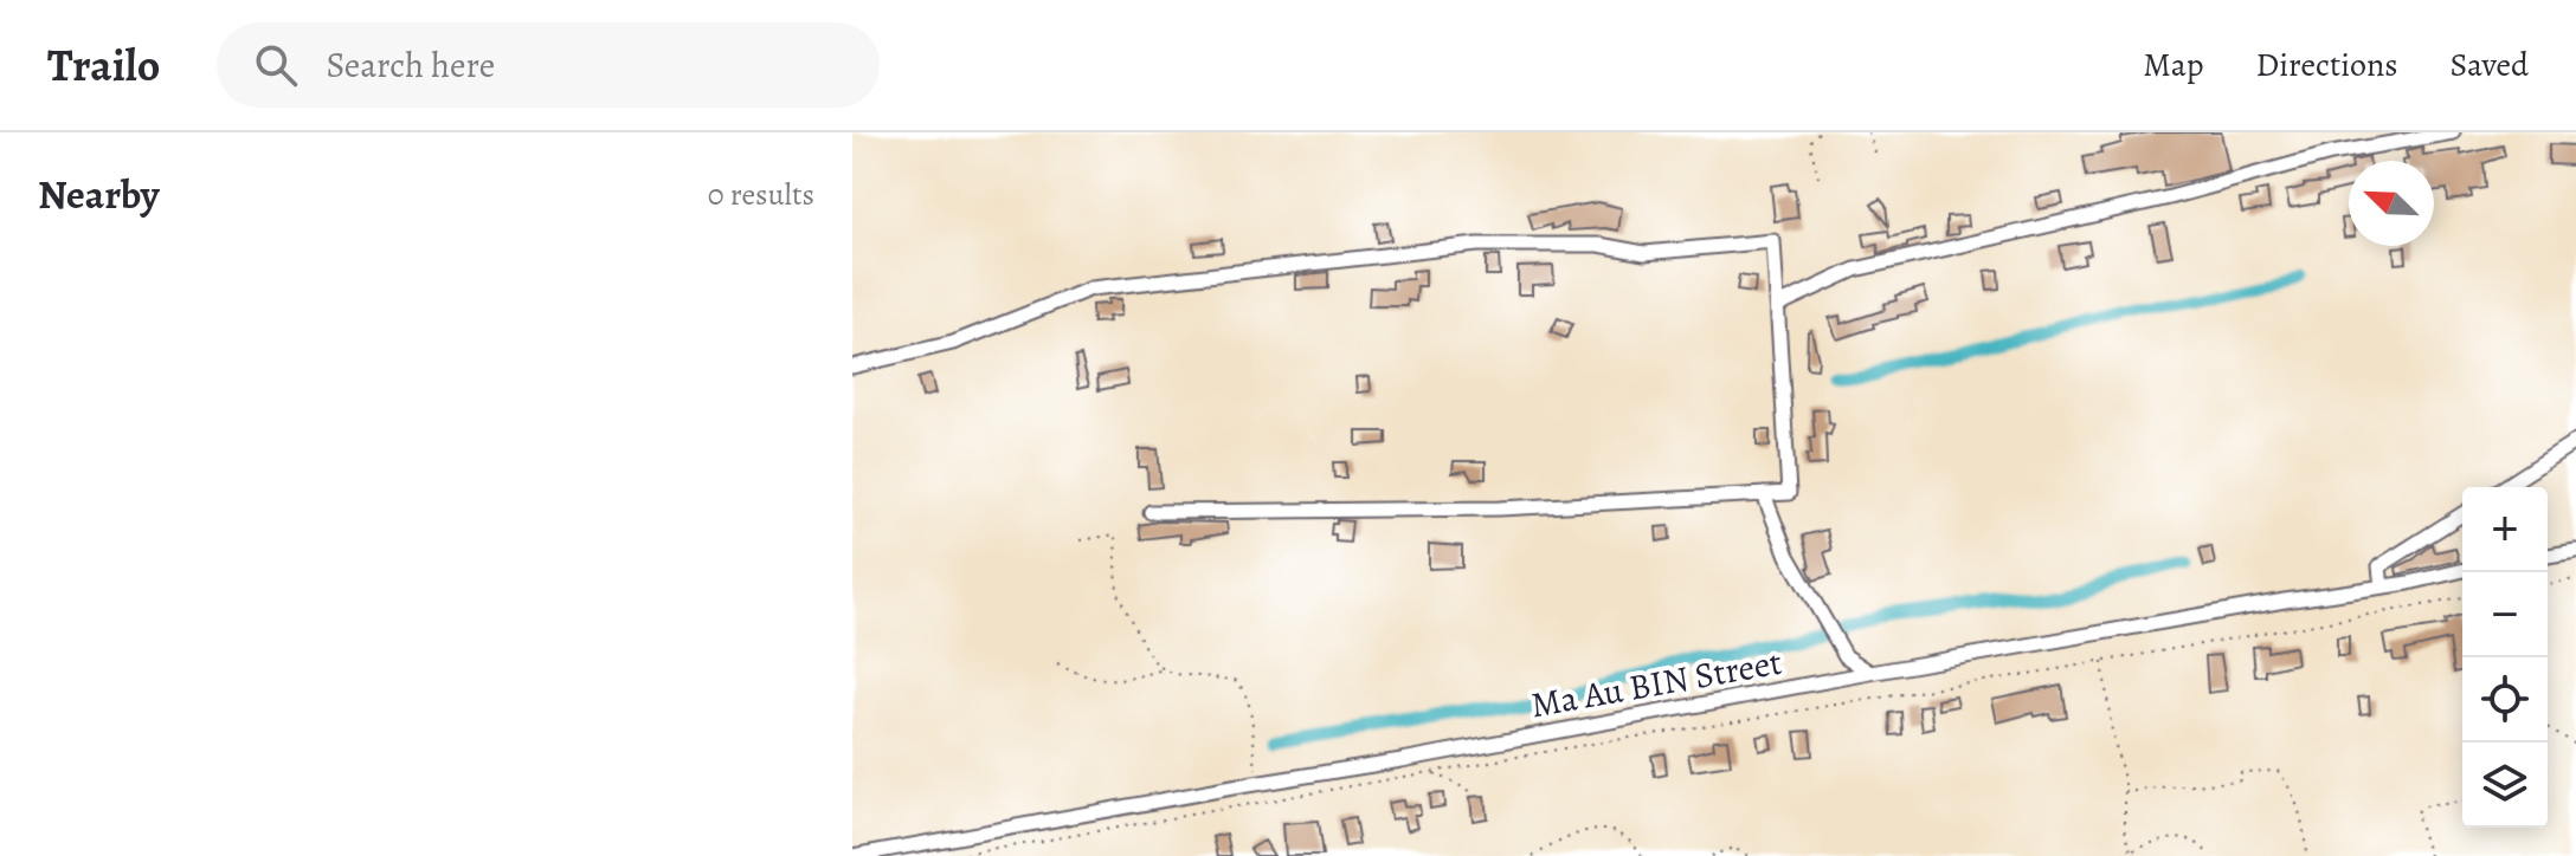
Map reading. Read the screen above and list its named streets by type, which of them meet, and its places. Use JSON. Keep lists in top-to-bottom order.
{
  "streets": {
    "street": ["Ma Au BIN Street"]
  },
  "north": "top left",
  "page": {
    "header": "Trailo",
    "search": "Search here",
    "nav": ["Map", "Directions", "Saved"],
    "heading": ["Nearby", "0 results"],
    "map_buttons": ["+", "−"]
  }
}
